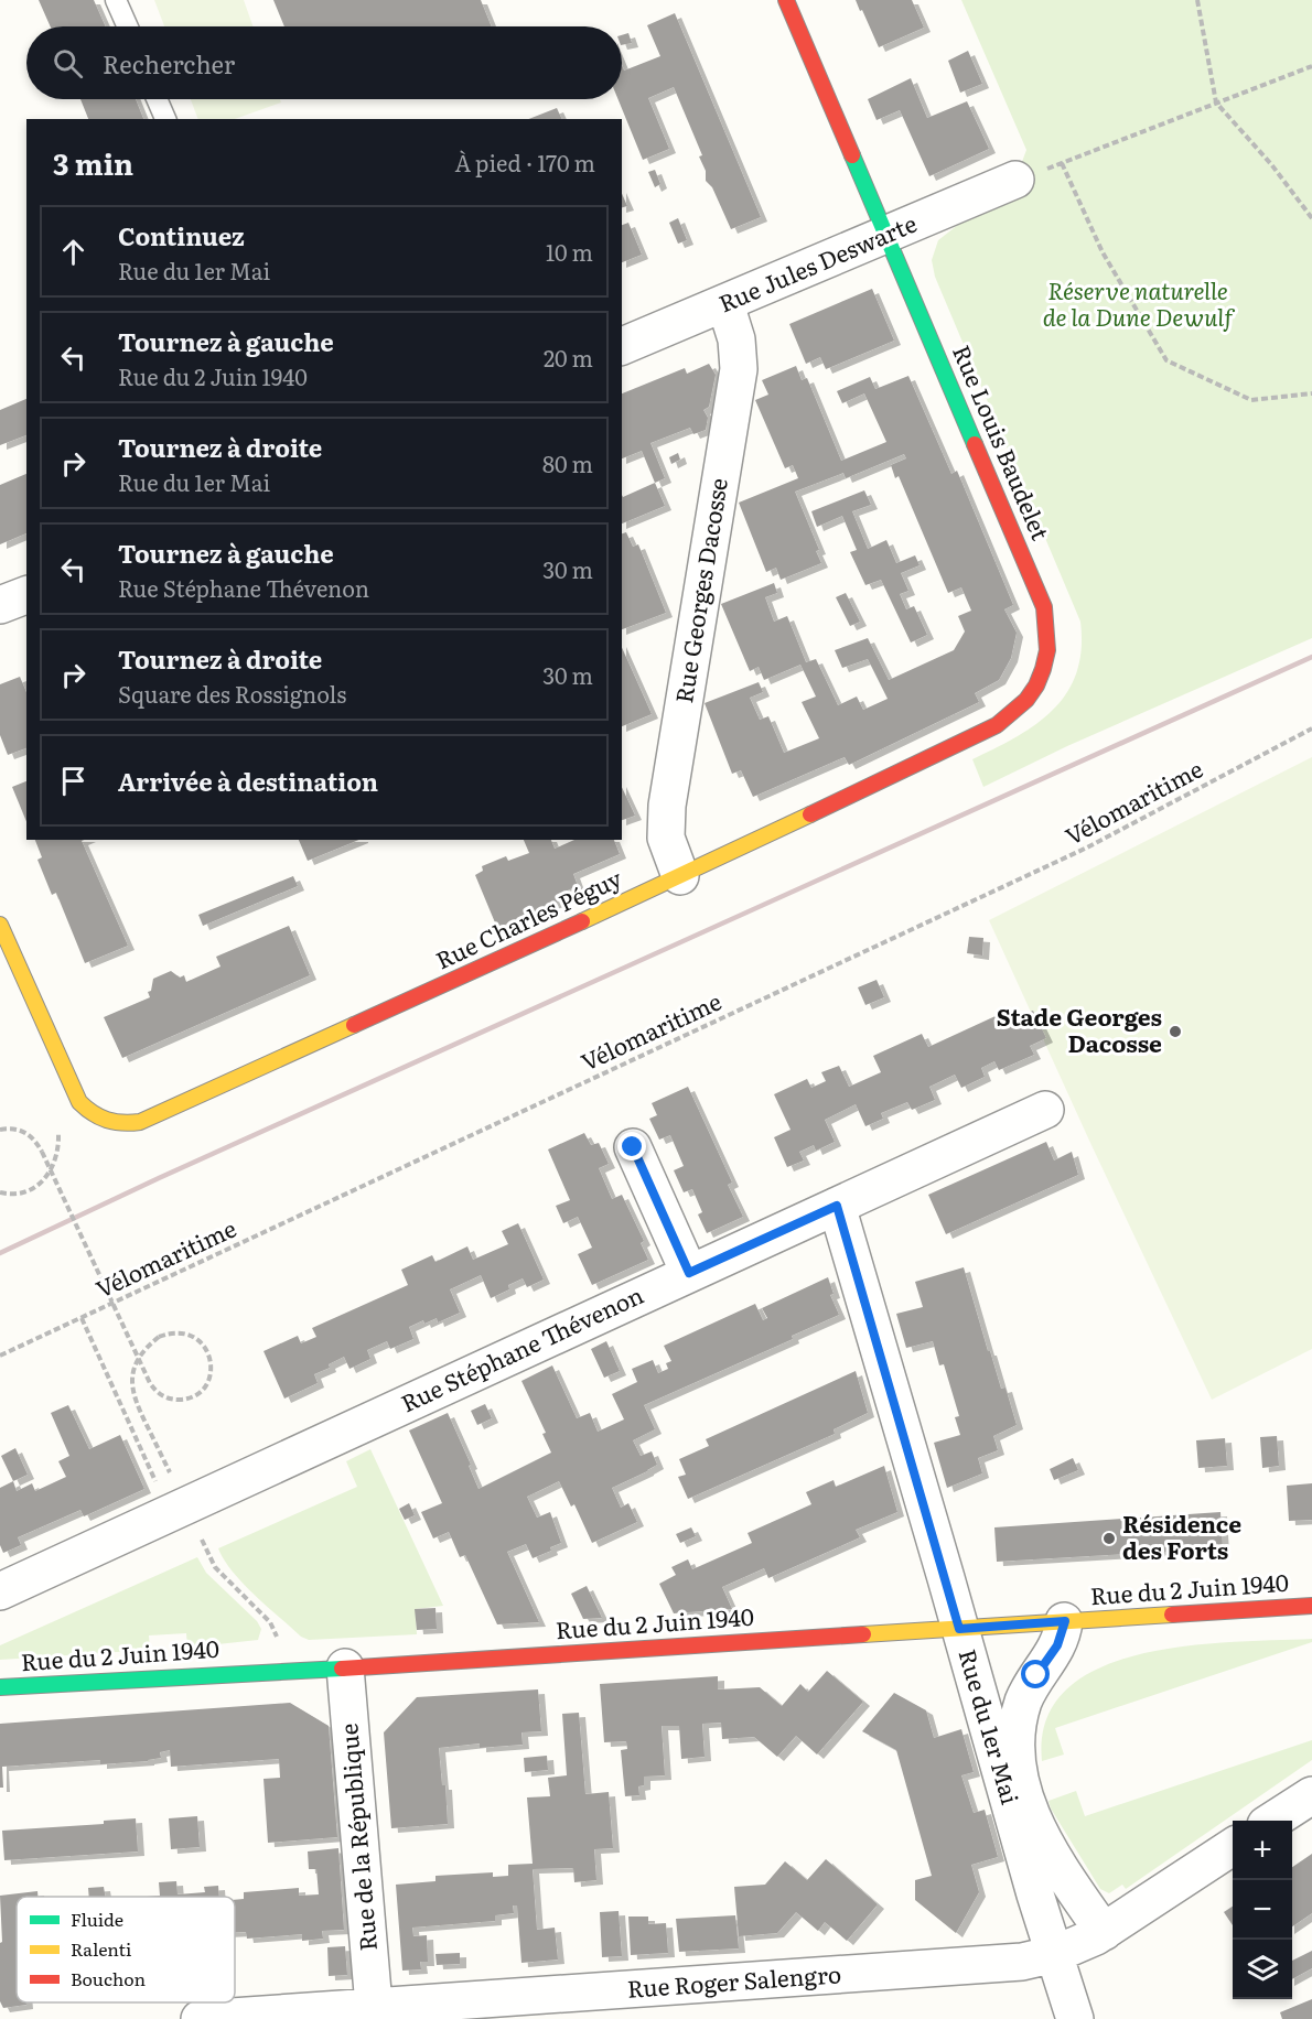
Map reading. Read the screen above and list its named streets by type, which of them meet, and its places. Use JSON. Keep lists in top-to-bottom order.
{
  "streets": {
    "street": [
      "Rue Jules Deswarte",
      "Rue Louis Baudelet",
      "Rue Georges Dacosse",
      "Rue Charles Péguy",
      "Rue Stéphane Thévenon",
      "Rue du 2 Juin 1940",
      "Rue du 1er Mai",
      "Rue de la République",
      "Rue Roger Salengro"
    ],
    "path": ["Vélomaritime"]
  },
  "crossings": [
    ["Rue Jules Deswarte", "Rue Louis Baudelet"],
    ["Rue Jules Deswarte", "Rue Georges Dacosse"],
    ["Rue Louis Baudelet", "Rue Charles Péguy"],
    ["Rue Georges Dacosse", "Rue Charles Péguy"],
    ["Rue Stéphane Thévenon", "Rue du 1er Mai"],
    ["Rue du 2 Juin 1940", "Rue du 1er Mai"],
    ["Rue du 2 Juin 1940", "Rue de la République"],
    ["Rue du 1er Mai", "Rue Roger Salengro"],
    ["Rue de la République", "Rue Roger Salengro"]
  ],
  "parks": ["Réserve naturelle de la Dune Dewulf"],
  "places": ["Stade Georges Dacosse", "Résidence des Forts"],
  "legend": ["Fluide", "Ralenti", "Bouchon"],
  "page": {
    "search": "Rechercher",
    "heading": ["3 min", "À pied · 170 m"],
    "list": [
      ["Continuez", "Rue du 1er Mai", "10 m"],
      ["Tournez à gauche", "Rue du 2 Juin 1940", "20 m"],
      ["Tournez à droite", "Rue du 1er Mai", "80 m"],
      ["Tournez à gauche", "Rue Stéphane Thévenon", "30 m"],
      ["Tournez à droite", "Square des Rossignols", "30 m"],
      "Arrivée à destination"
    ],
    "map_buttons": ["+", "−"]
  }
}
